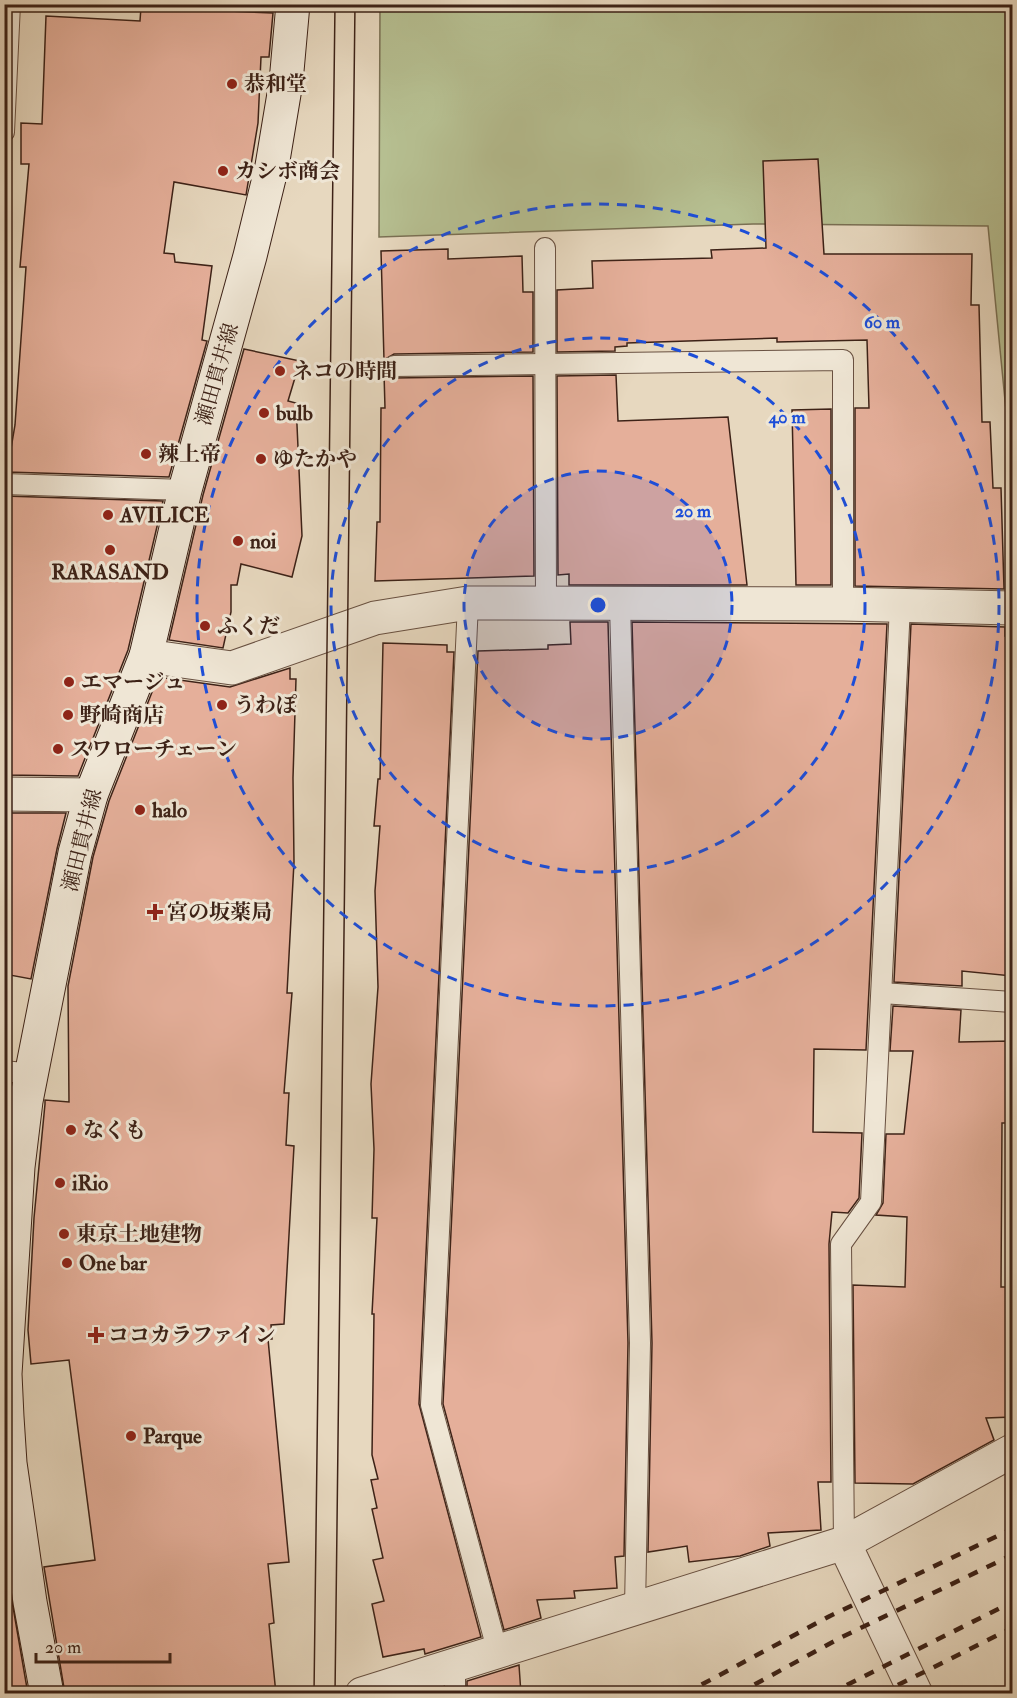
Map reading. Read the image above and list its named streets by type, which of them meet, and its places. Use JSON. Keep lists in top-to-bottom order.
{
  "streets": {
    "street": ["瀬田貫井線"]
  },
  "places": {
    "other": [
      "恭和堂",
      "カシボ商会",
      "ネコの時間",
      "bulb",
      "辣上帝",
      "ゆたかや",
      "AVILICE",
      "noi",
      "RARASAND",
      "ふくだ",
      "エマージュ",
      "うわぽ",
      "野崎商店",
      "スワローチェーン",
      "halo",
      "なくも",
      "iRio",
      "東京土地建物",
      "One bar",
      "Parque"
    ],
    "health": ["宮の坂薬局", "ココカラファイン"]
  },
  "scale_bar": "20 m",
  "rings": ["60 m", "40 m", "20 m"]
}
